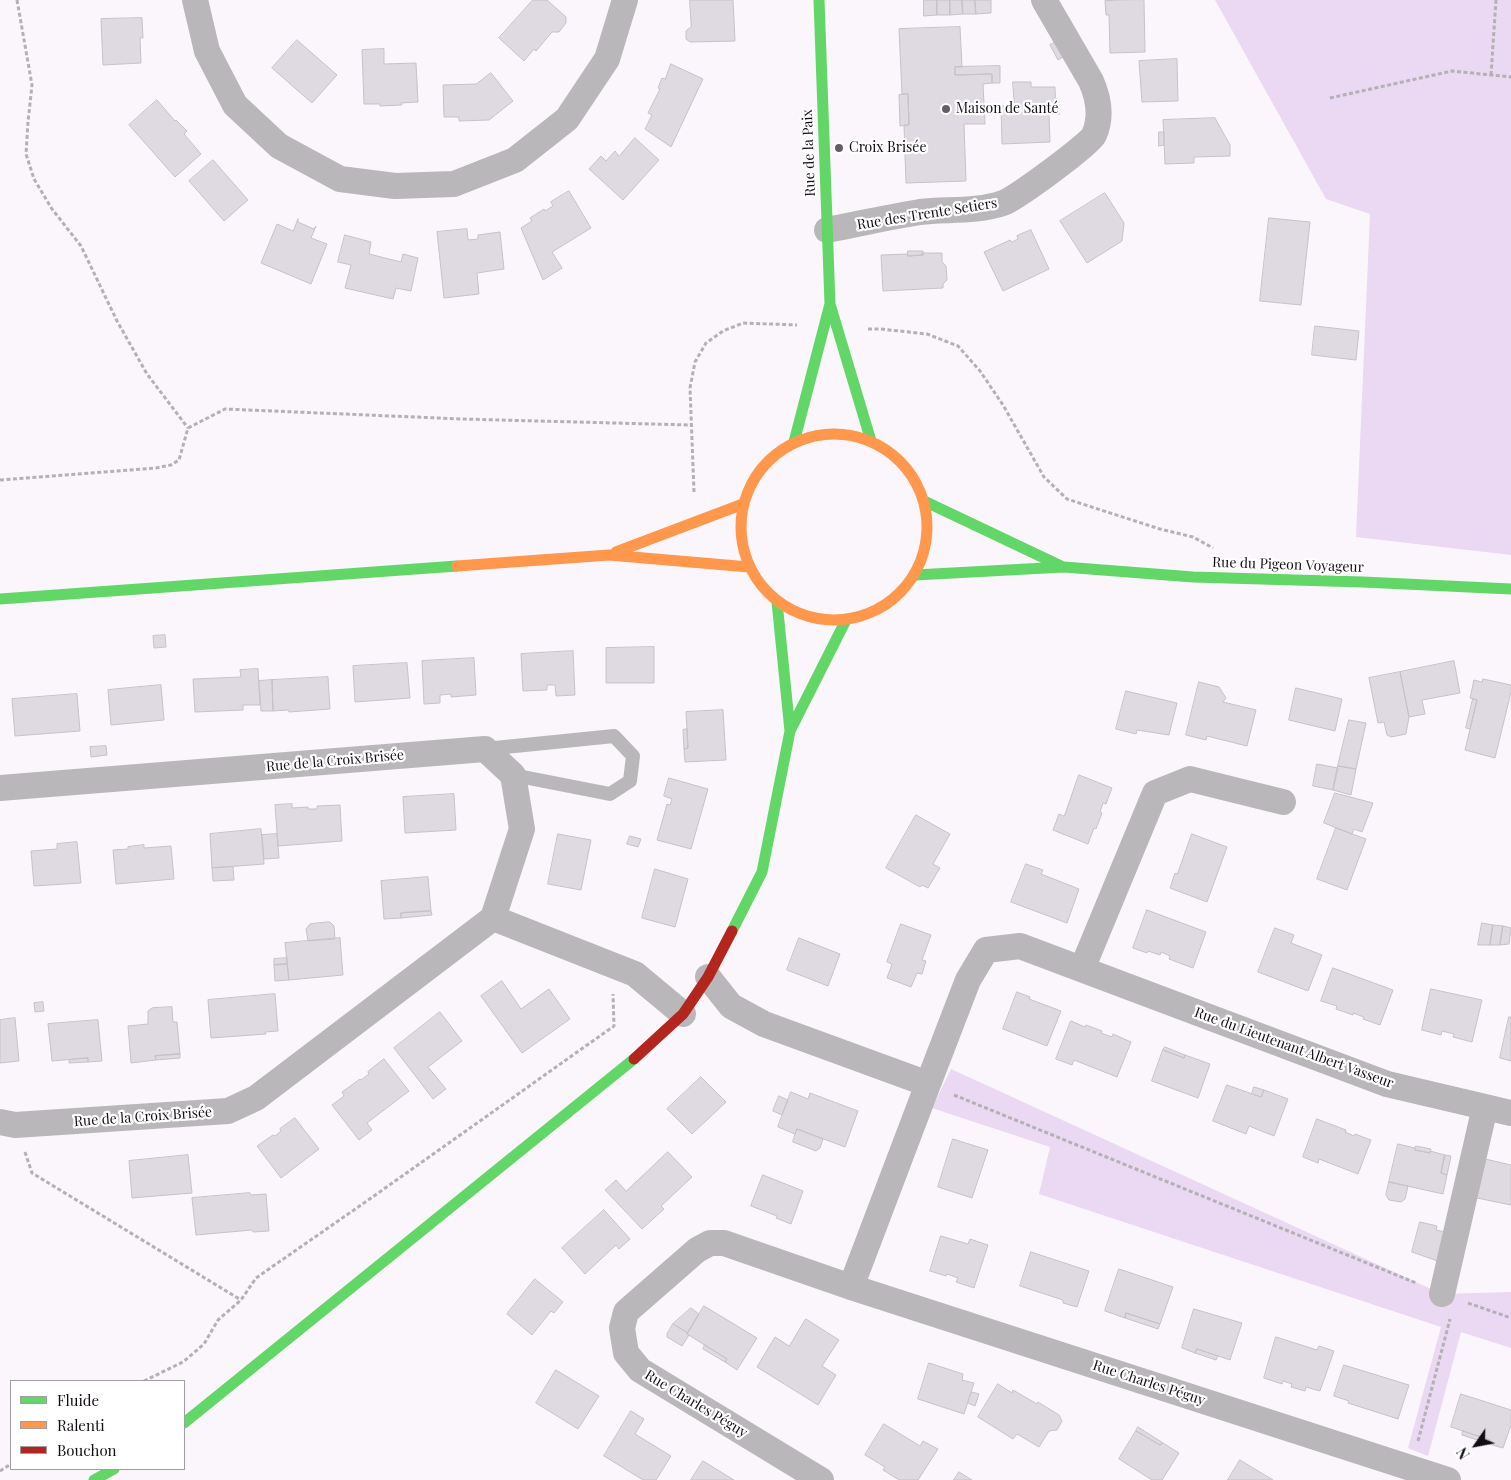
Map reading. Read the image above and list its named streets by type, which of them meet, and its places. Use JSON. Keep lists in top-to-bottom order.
{
  "streets": {
    "main road": ["Rue de la Paix", "Rue du Pigeon Voyageur"],
    "street": [
      "Rue des Trente Setiers",
      "Rue de la Croix Brisée",
      "Rue du Lieutenant Albert Vasseur",
      "Rue Charles Péguy"
    ]
  },
  "crossings": [
    ["Rue de la Paix", "Rue des Trente Setiers"]
  ],
  "places": ["Maison de Santé", "Croix Brisée"],
  "legend": ["Fluide", "Ralenti", "Bouchon"],
  "north": "bottom left"
}
